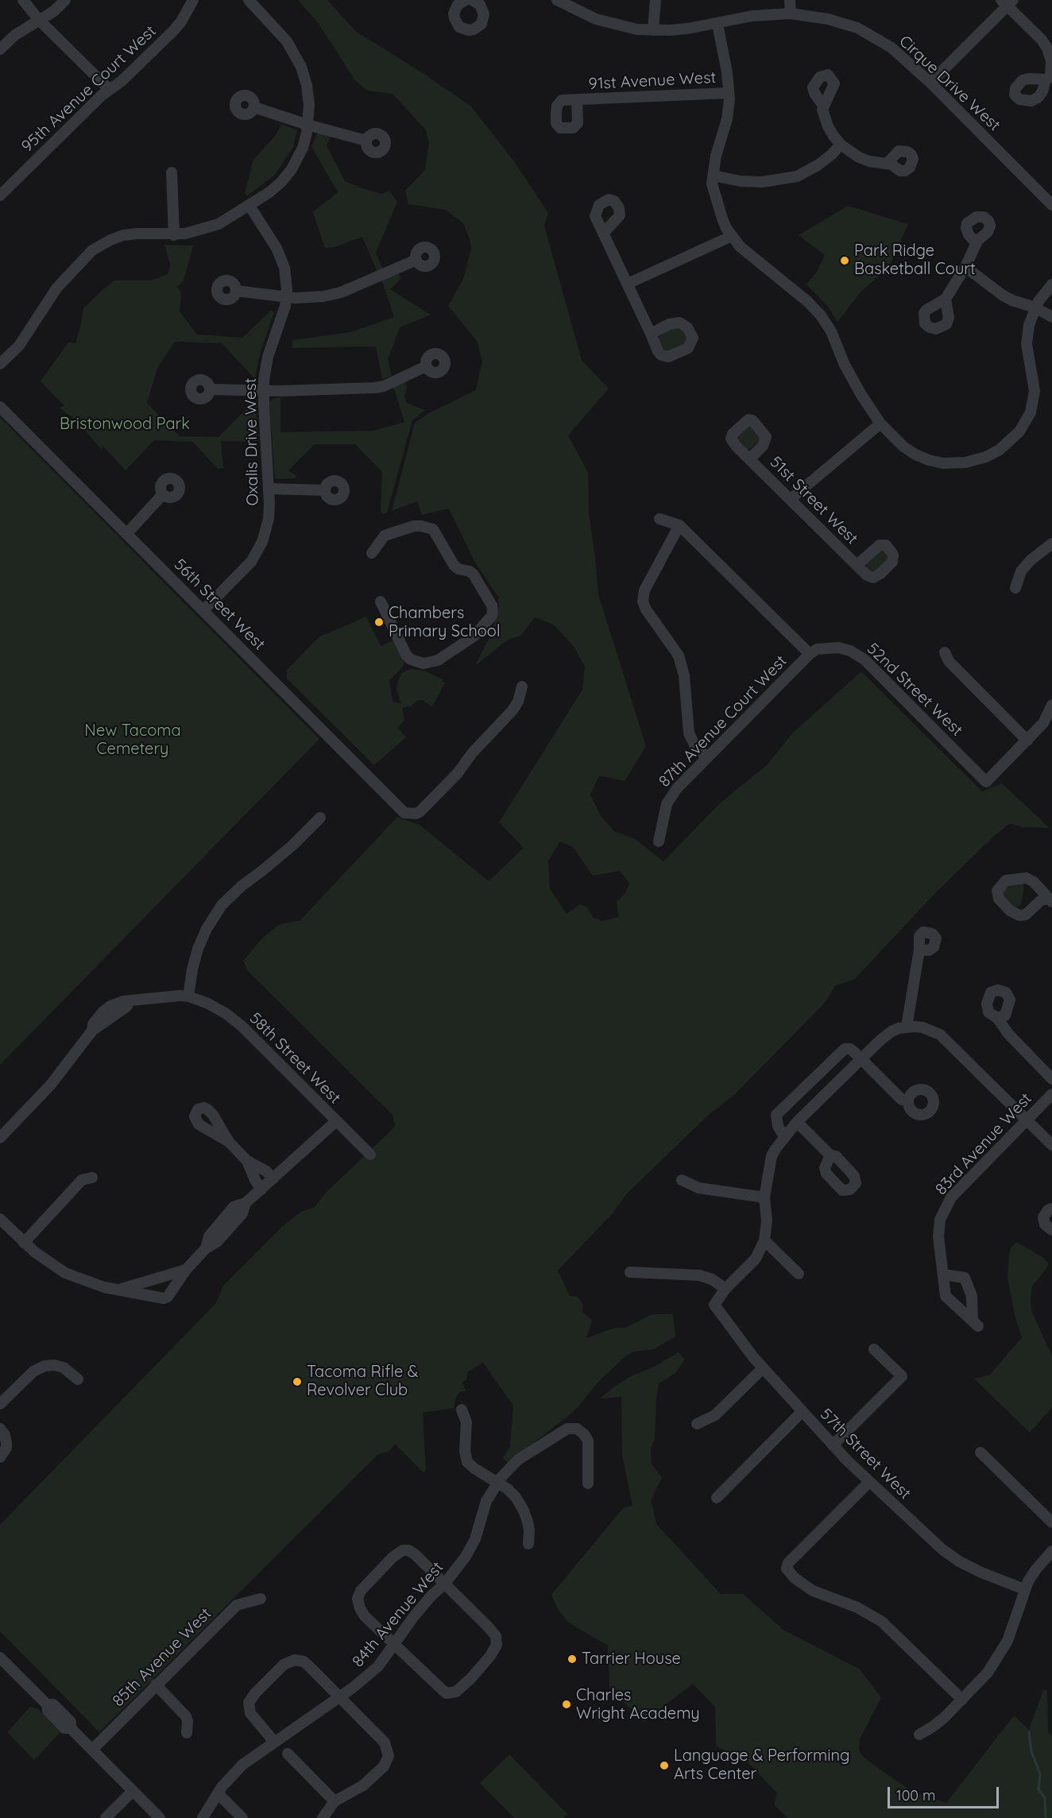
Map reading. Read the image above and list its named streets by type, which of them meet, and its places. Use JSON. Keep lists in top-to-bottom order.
{
  "streets": {
    "street": [
      "91st Avenue West",
      "Cirque Drive West",
      "95th Avenue Court West",
      "Oxalis Drive West",
      "51st Street West",
      "56th Street West",
      "52nd Street West",
      "87th Avenue Court West",
      "58th Street West",
      "83rd Avenue West",
      "57th Street West",
      "84th Avenue West",
      "85th Avenue West"
    ]
  },
  "crossings": [
    ["Oxalis Drive West", "56th Street West"],
    ["52nd Street West", "87th Avenue Court West"]
  ],
  "parks": ["Bristonwood Park", "New Tacoma Cemetery"],
  "places": [
    "Park Ridge Basketball Court",
    "Chambers Primary School",
    "Tacoma Rifle & Revolver Club",
    "Tarrier House",
    "Charles Wright Academy",
    "Language & Performing Arts Center"
  ],
  "scale_bar": "100 m"
}
